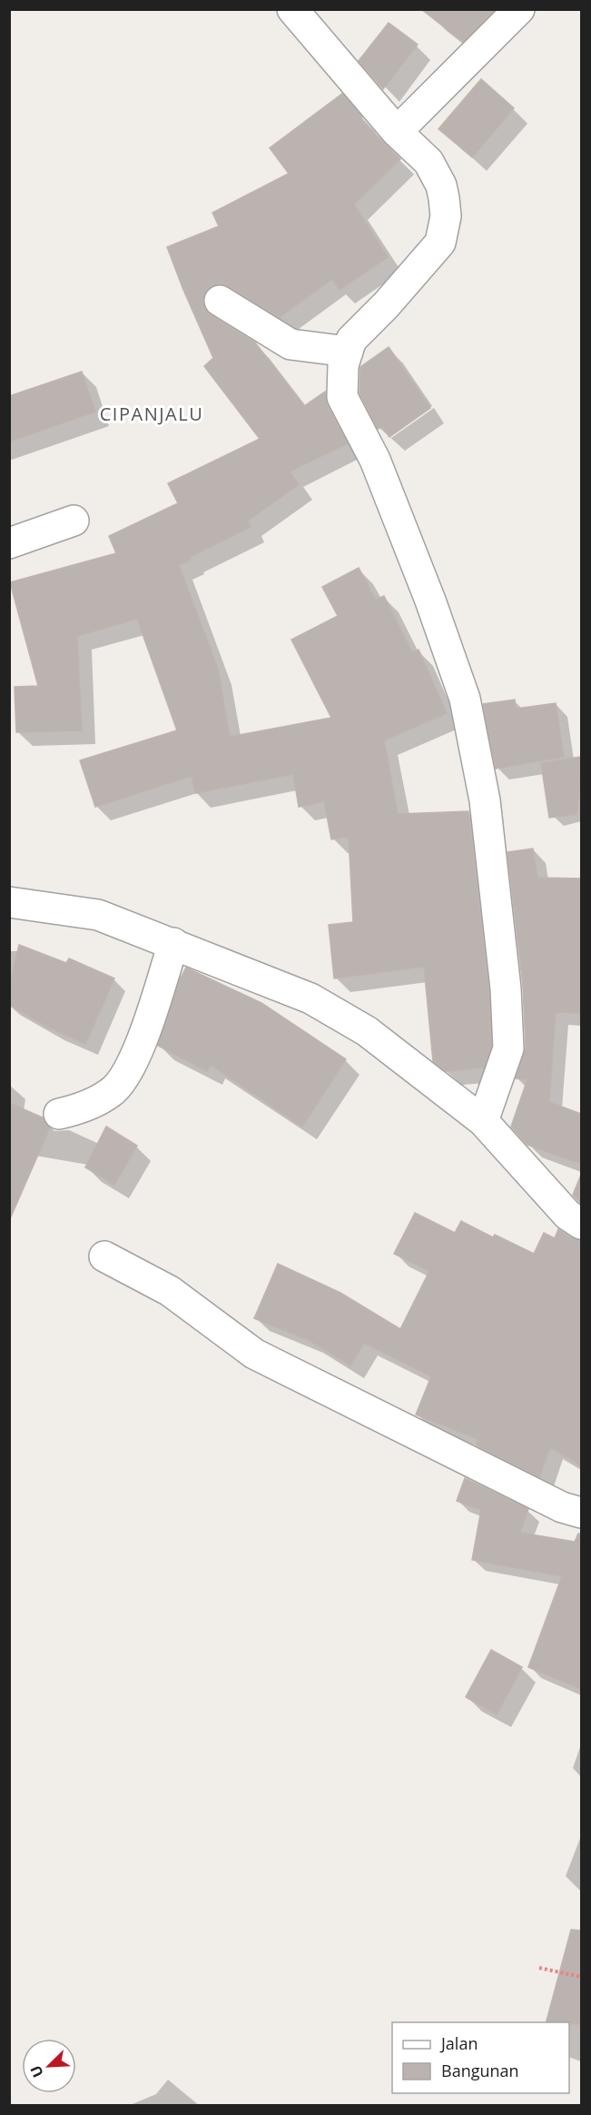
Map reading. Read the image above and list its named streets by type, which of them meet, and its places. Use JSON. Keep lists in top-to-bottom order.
{
  "districts": ["CIPANJALU"],
  "legend": ["Jalan", "Bangunan"],
  "north": "bottom left"
}
